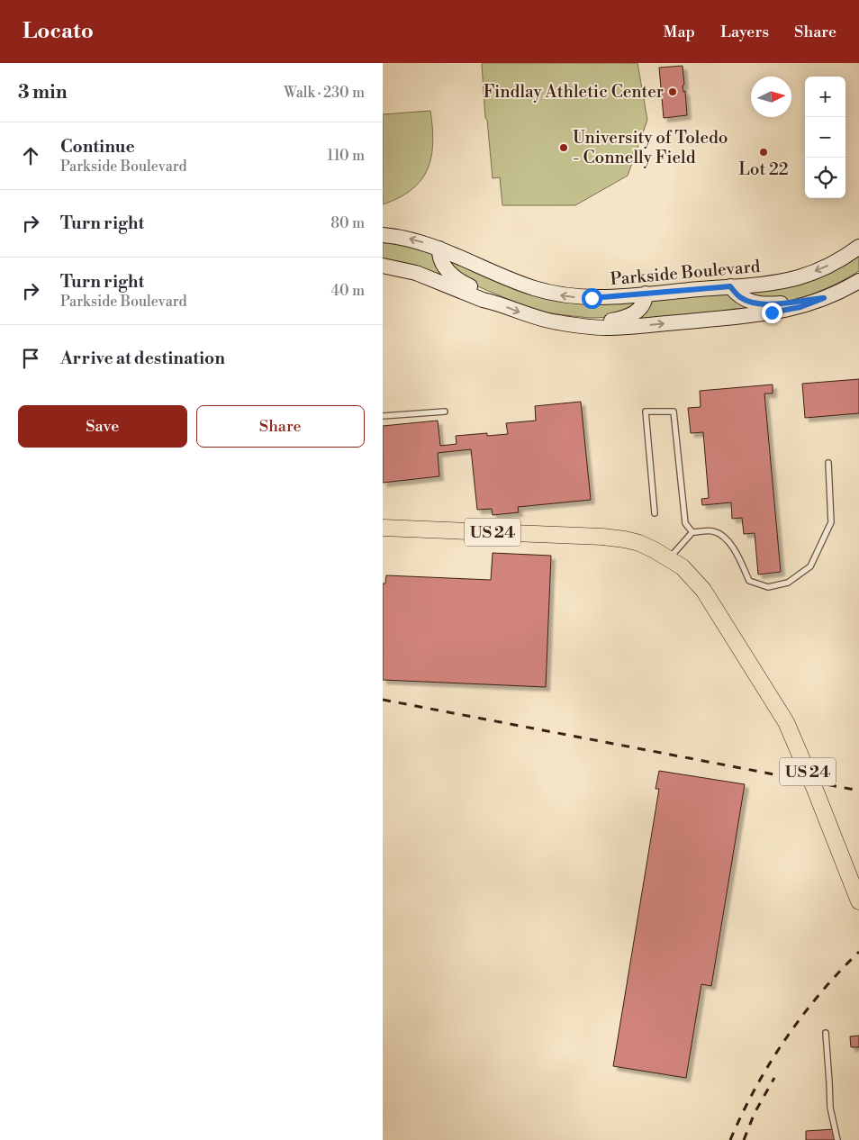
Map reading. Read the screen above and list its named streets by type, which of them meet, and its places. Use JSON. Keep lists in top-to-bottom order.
{
  "streets": {
    "main road": ["US 24"],
    "street": ["Parkside Boulevard"]
  },
  "places": ["Findlay Athletic Center", "University of Toledo - Connelly Field", "Lot 22"],
  "north": "right",
  "page": {
    "header": "Locato",
    "nav": ["Map", "Layers", "Share"],
    "heading": ["3 min", "Walk · 230 m"],
    "map_buttons": ["+", "−"],
    "list": [
      ["Continue", "Parkside Boulevard", "110 m"],
      ["Turn right", "80 m"],
      ["Turn right", "Parkside Boulevard", "40 m"],
      "Arrive at destination"
    ],
    "buttons": ["Save", "Share"]
  }
}
